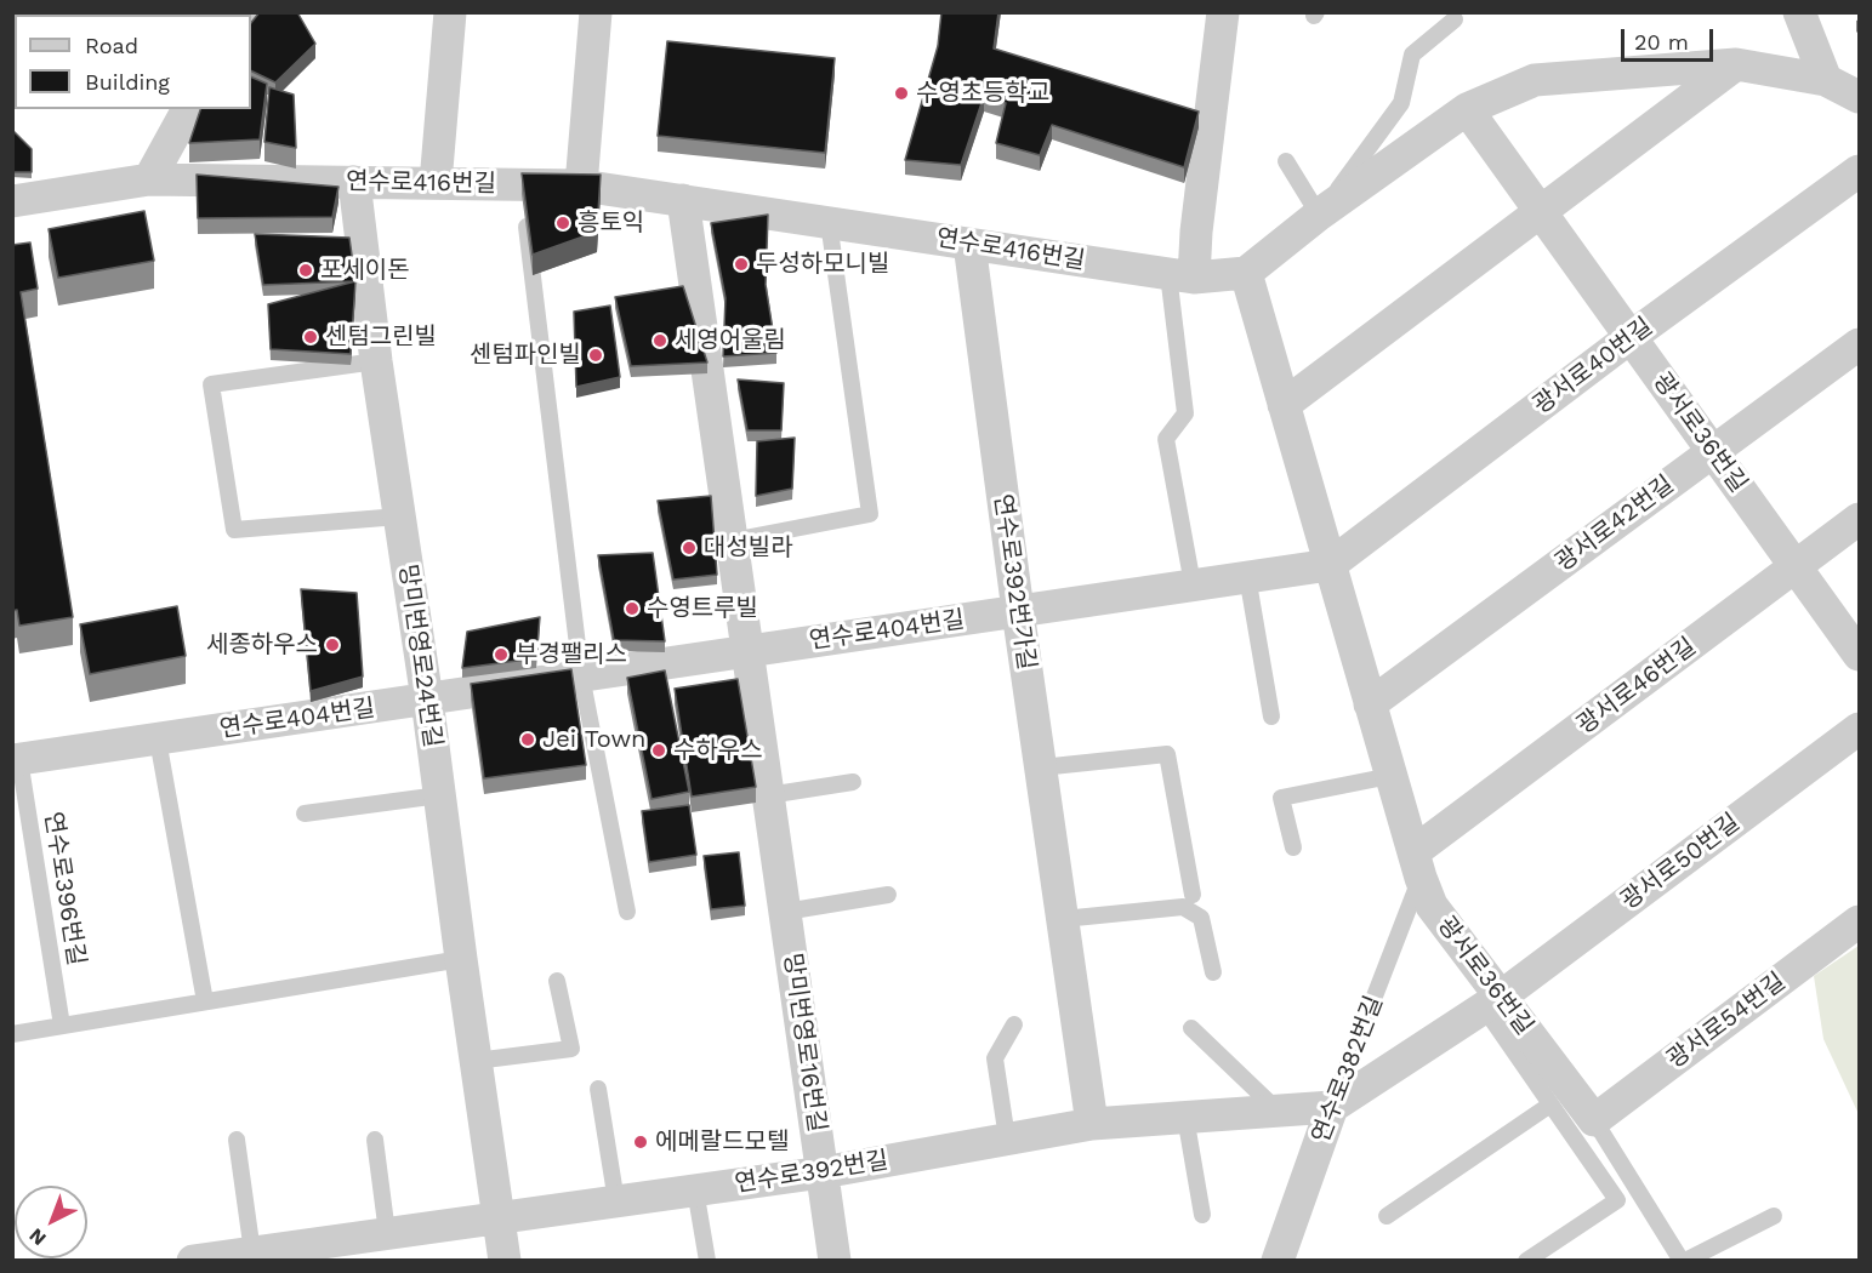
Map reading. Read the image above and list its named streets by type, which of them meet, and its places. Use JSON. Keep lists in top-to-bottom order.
{
  "streets": {
    "street": [
      "연수로416번길",
      "광서로40번길",
      "광서로36번길",
      "광서로42번길",
      "연수로392번가길",
      "연수로404번길",
      "망미번영로24번길",
      "광서로46번길",
      "광서로50번길",
      "광서로54번길",
      "망미번영로16번길",
      "연수로382번길",
      "연수로392번길"
    ],
    "lane": ["연수로396번길"]
  },
  "crossings": [
    ["연수로416번길", "광서로36번길"],
    ["연수로416번길", "연수로392번가길"],
    ["연수로416번길", "망미번영로24번길"],
    ["연수로416번길", "망미번영로16번길"],
    ["광서로40번길", "광서로36번길"],
    ["광서로40번길", "연수로404번길"],
    ["광서로36번길", "광서로42번길"],
    ["광서로36번길", "연수로404번길"],
    ["광서로36번길", "광서로46번길"],
    ["광서로36번길", "광서로50번길"],
    ["광서로36번길", "광서로54번길"],
    ["광서로36번길", "연수로382번길"],
    ["연수로392번가길", "연수로404번길"],
    ["연수로392번가길", "연수로392번길"],
    ["연수로404번길", "망미번영로24번길"],
    ["연수로404번길", "연수로396번길"],
    ["연수로404번길", "망미번영로16번길"],
    ["망미번영로24번길", "연수로392번길"],
    ["광서로46번길", "연수로382번길"],
    ["광서로50번길", "연수로382번길"],
    ["광서로50번길", "연수로392번길"],
    ["망미번영로16번길", "연수로392번길"],
    ["연수로382번길", "연수로392번길"]
  ],
  "places": [
    "수영초등학교",
    "흥토익",
    "두성하모니빌",
    "포세이돈",
    "센텀그린빌",
    "세영어울림",
    "센텀파인빌",
    "대성빌라",
    "수영트루빌",
    "세종하우스",
    "부경팰리스",
    "Jei Town",
    "수하우스",
    "에메랄드모텔"
  ],
  "legend": ["Road", "Building"],
  "scale_bar": "20 m",
  "north": "bottom left"
}
